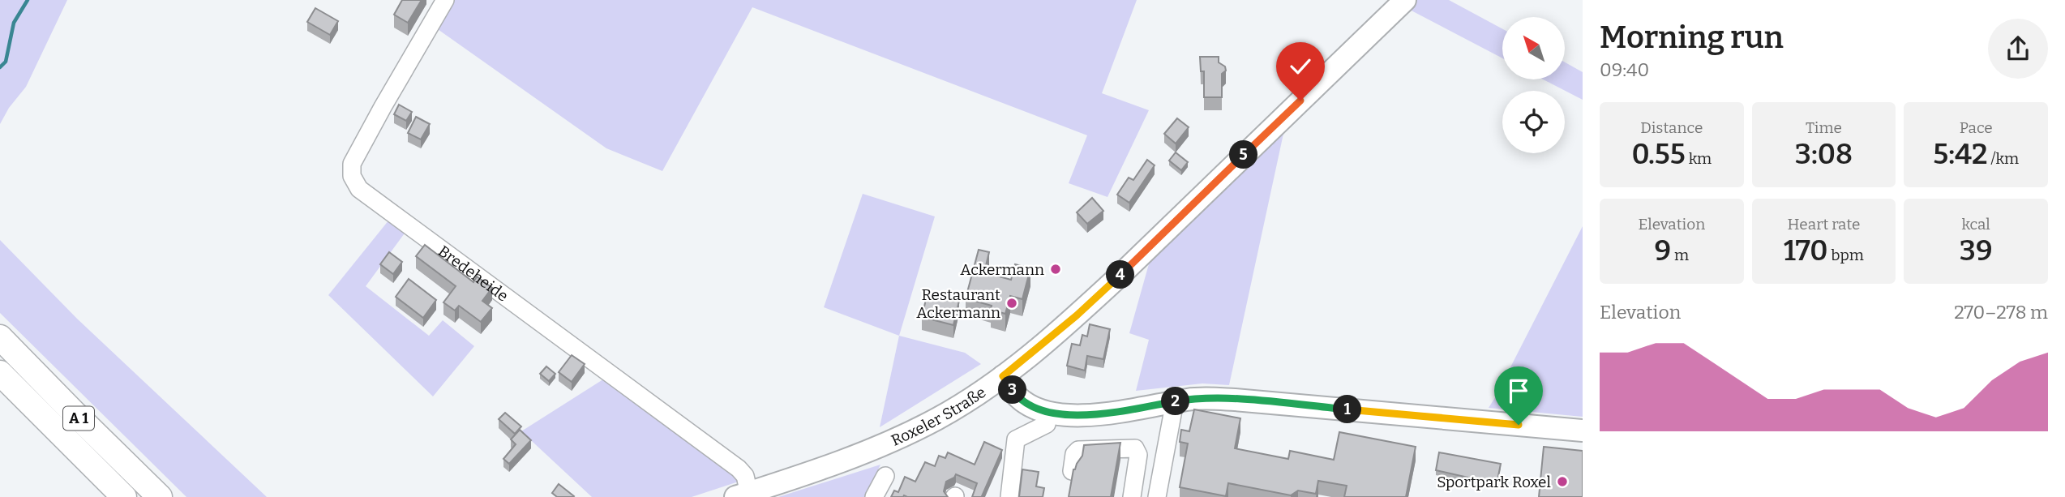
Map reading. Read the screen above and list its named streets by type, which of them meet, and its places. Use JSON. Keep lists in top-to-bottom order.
{
  "streets": {
    "highway": ["A 1"],
    "main road": ["Roxeler Straße"],
    "street": ["Bredeheide"]
  },
  "crossings": [
    ["Bredeheide", "Roxeler Straße"]
  ],
  "places": ["Ackermann", "Restaurant Ackermann", "Sportpark Roxel"],
  "north": "top left",
  "page": {
    "heading": ["Morning run", "09:40"],
    "stats": [
      ["Distance", "0.55 km"],
      ["Time", "3:08"],
      ["Pace", "5:42 /km"],
      ["Elevation", "9 m"],
      ["Heart rate", "170 bpm"],
      ["kcal", "39"]
    ],
    "pins": [
      "5",
      "4",
      "3",
      "2",
      "1"
    ],
    "chart": ["Elevation", "270–278 m"]
  }
}
